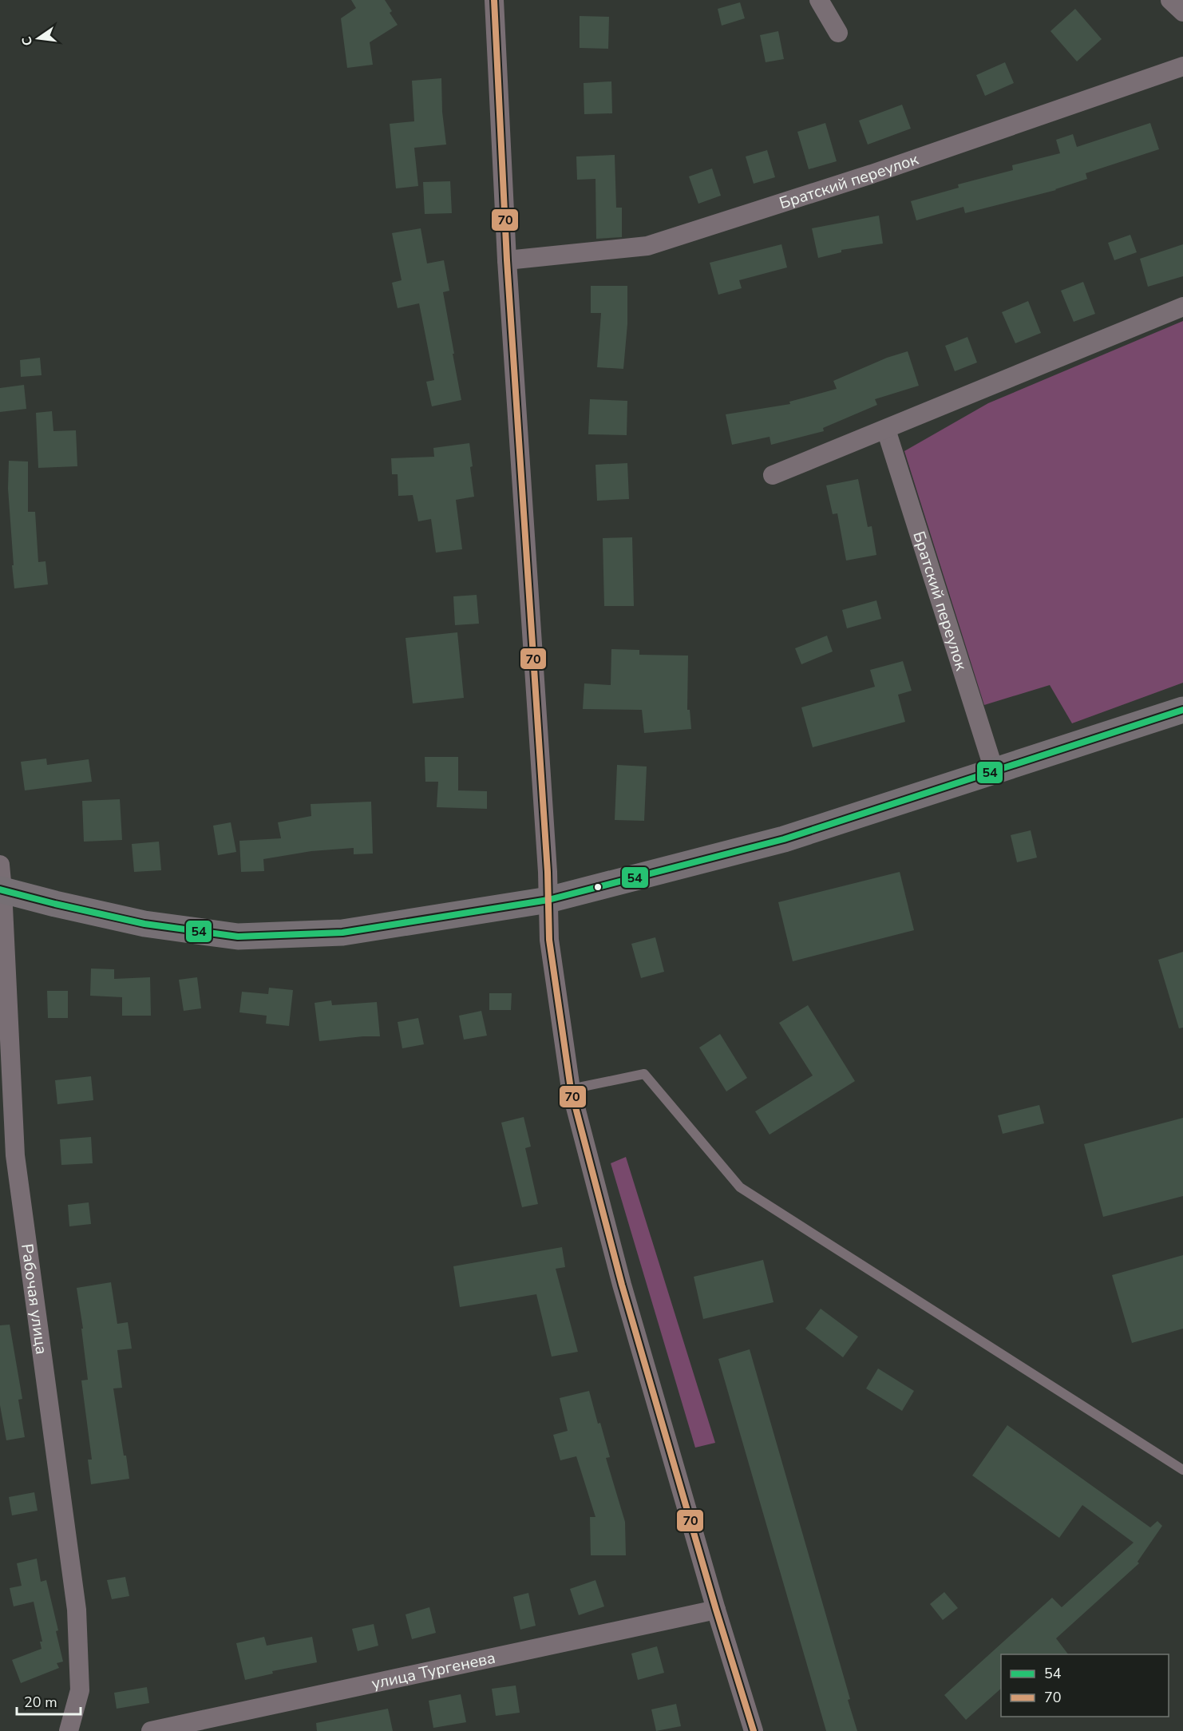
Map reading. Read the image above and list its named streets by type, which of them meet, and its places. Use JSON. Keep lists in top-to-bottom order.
{
  "streets": {
    "street": ["Братский переулок", "Рабочая улица", "улица Тургенева"]
  },
  "lines": ["transit line 70", "transit line 54"],
  "legend": ["54", "70"],
  "scale_bar": "20 m",
  "north": "left"
}
